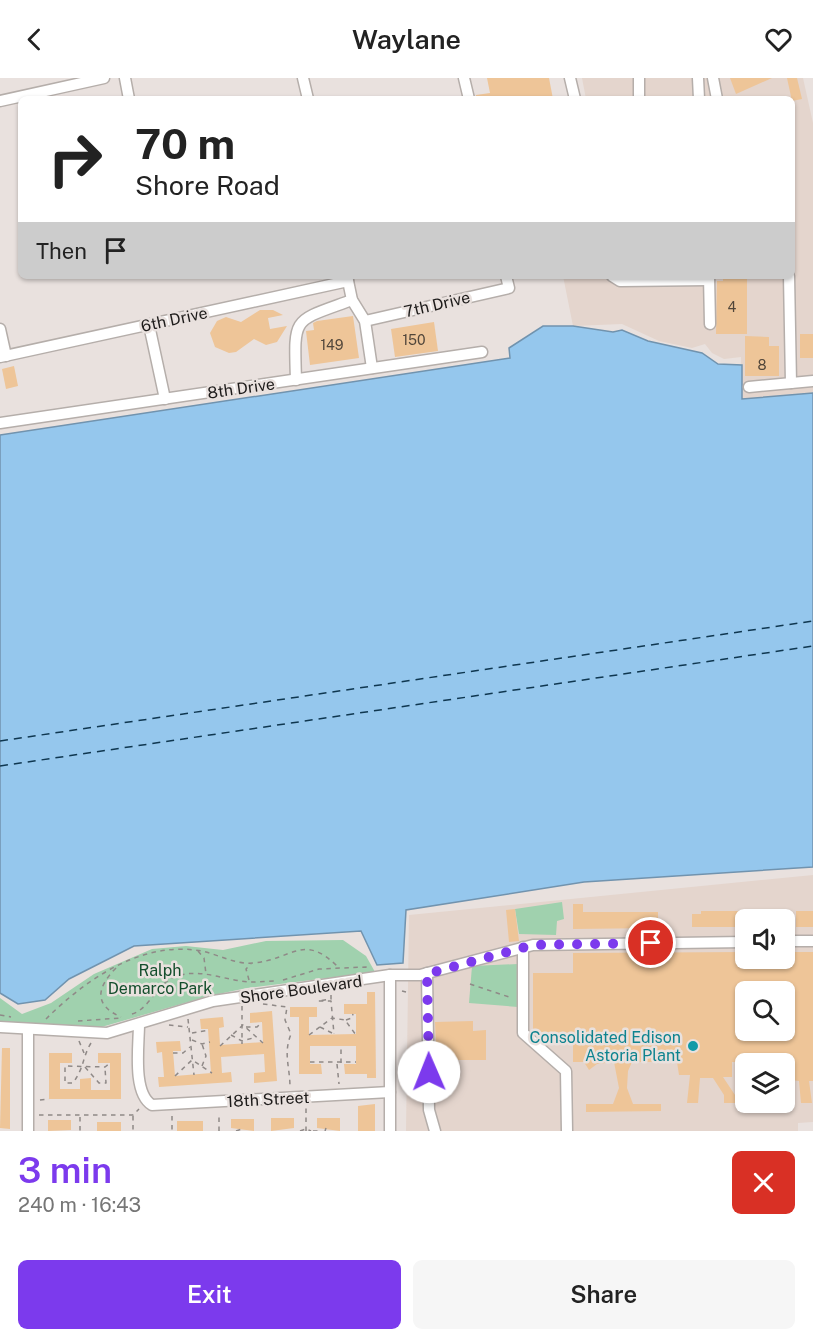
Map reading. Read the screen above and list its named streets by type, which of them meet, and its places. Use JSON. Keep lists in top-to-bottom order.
{
  "streets": {
    "street": [
      "7th Drive",
      "6th Drive",
      "8th Drive",
      "Shore Boulevard",
      "18th Street"
    ]
  },
  "parks": ["Ralph Demarco Park"],
  "places": ["Consolidated Edison Astoria Plant"],
  "house_numbers": [
    "4",
    "150",
    "149",
    "8"
  ],
  "page": {
    "header": "Waylane",
    "turn": ["70 m", "Shore Road"],
    "then": "Then",
    "heading": ["3 min", "240 m · 16:43"],
    "buttons": ["Exit", "Share"]
  }
}
